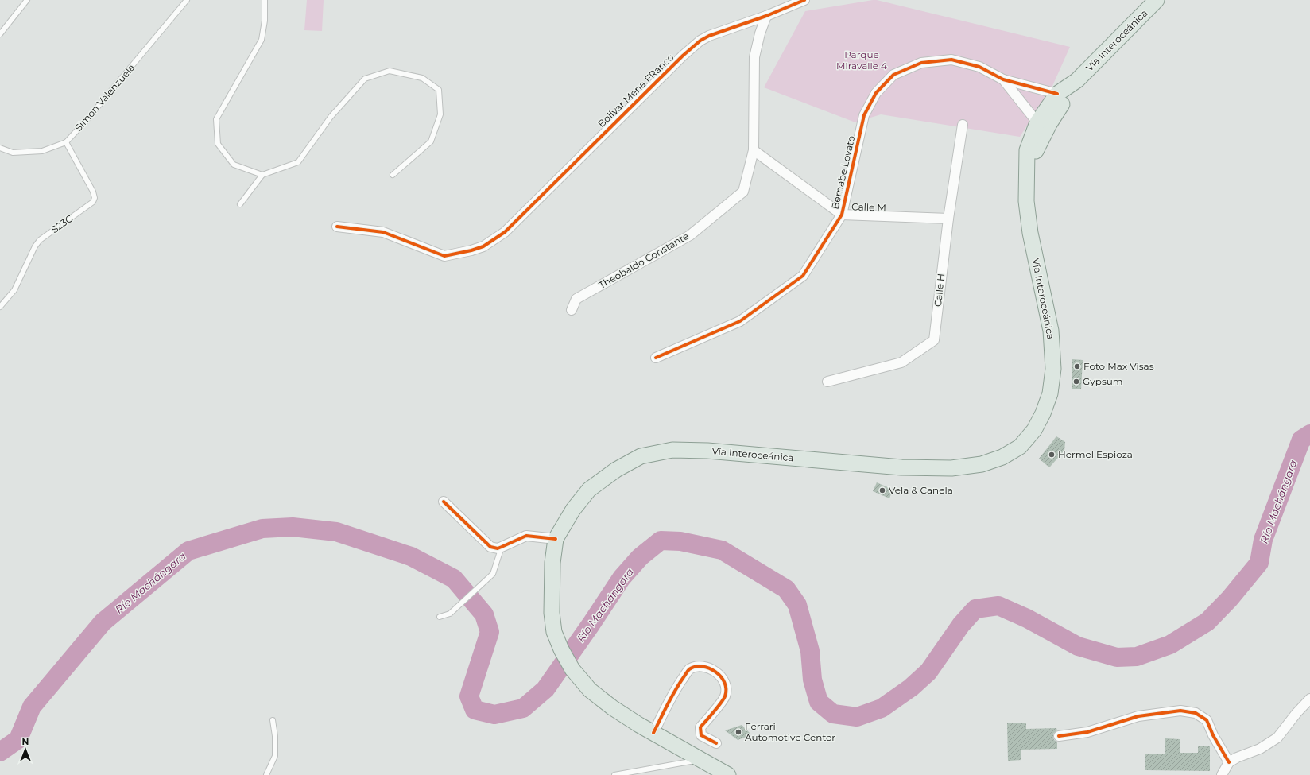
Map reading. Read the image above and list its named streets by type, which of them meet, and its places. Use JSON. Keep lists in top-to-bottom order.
{
  "streets": {
    "main road": ["Vía Interoceánica"],
    "street": [
      "Bolivar Mena FRanco",
      "Bernabe Lovato",
      "Calle M",
      "Theobaldo Constante",
      "Calle H"
    ],
    "lane": ["Simon Valenzuela", "S23C"]
  },
  "crossings": [
    ["Vía Interoceánica", "Bernabe Lovato"],
    ["Bolivar Mena FRanco", "Theobaldo Constante"],
    ["Simon Valenzuela", "S23C"],
    ["Bernabe Lovato", "Calle M"],
    ["Calle M", "Theobaldo Constante"],
    ["Calle M", "Calle H"]
  ],
  "water": ["Río Machángara"],
  "parks": ["Parque Miravalle 4"],
  "places": [
    "Foto Max Visas",
    "Gypsum",
    "Hermel Espioza",
    "Vela & Canela",
    "Ferrari Automotive Center"
  ],
  "north": "top"
}
